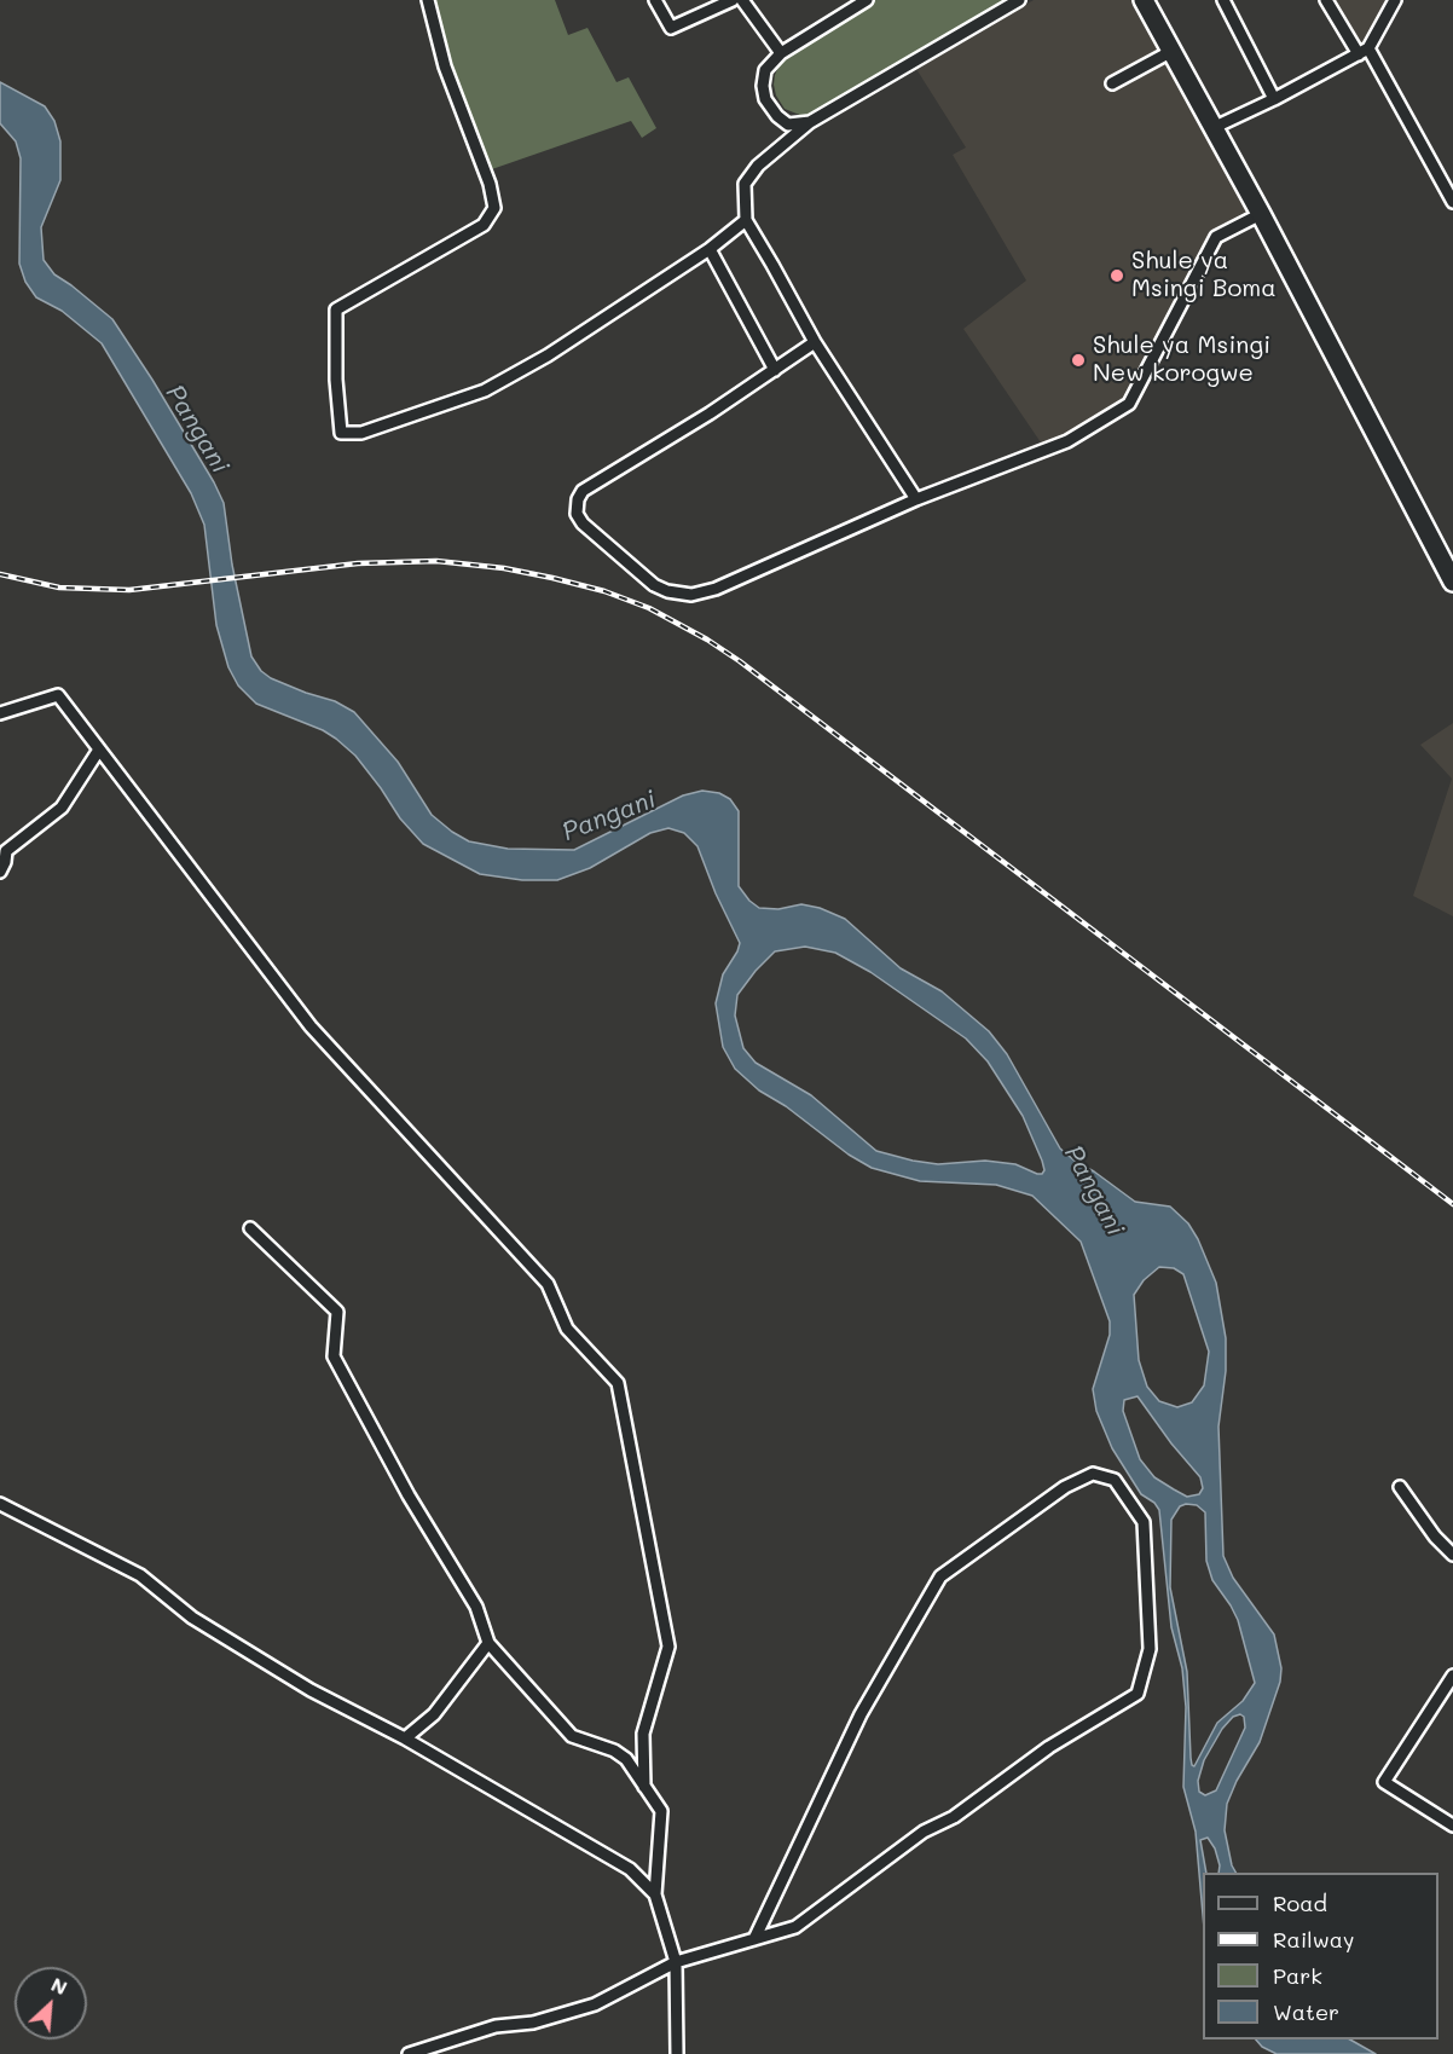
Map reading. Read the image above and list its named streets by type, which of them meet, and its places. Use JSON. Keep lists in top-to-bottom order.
{
  "water": ["Pangani"],
  "places": ["Shule ya Msingi Boma", "Shule ya Msingi New korogwe"],
  "legend": [
    "Road",
    "Railway",
    "Park",
    "Water"
  ],
  "north": "top right"
}
